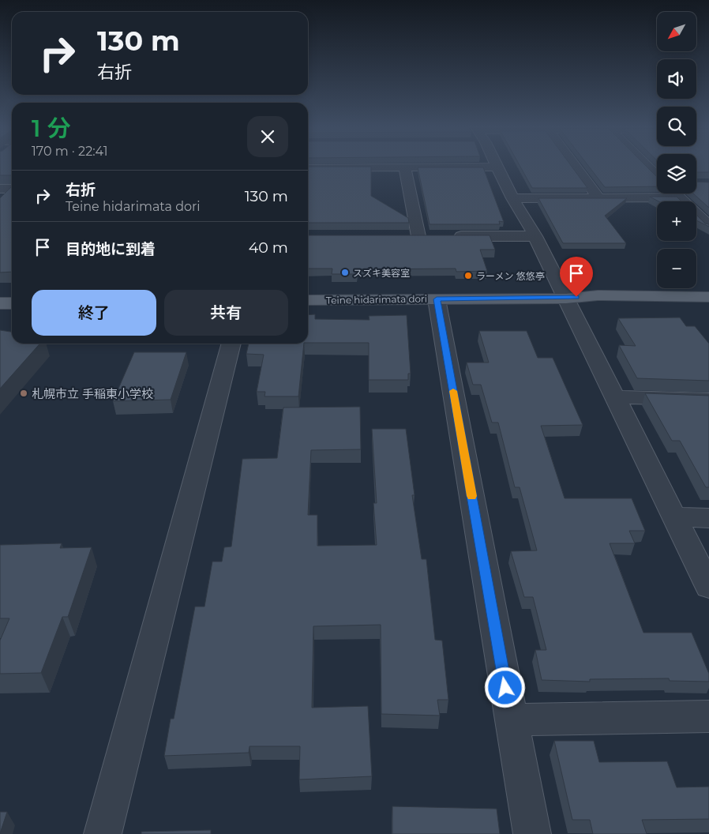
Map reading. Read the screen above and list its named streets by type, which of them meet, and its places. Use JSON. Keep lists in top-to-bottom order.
{
  "streets": {
    "main road": ["Teine hidarimata dori"]
  },
  "places": ["スズキ美容室", "ラーメン 悠悠亭", "札幌市立 手稲東小学校"],
  "north": "bottom left",
  "page": {
    "map_buttons": ["+", "−"],
    "turn": ["130 m", "右折"],
    "heading": ["1 分", "170 m · 22:41"],
    "list": [
      {
        "name": "右折",
        "note": "Teine hidarimata dori",
        "value": "130 m"
      },
      {
        "name": "目的地に到着",
        "value": "40 m"
      }
    ],
    "buttons": ["終了", "共有"]
  }
}
